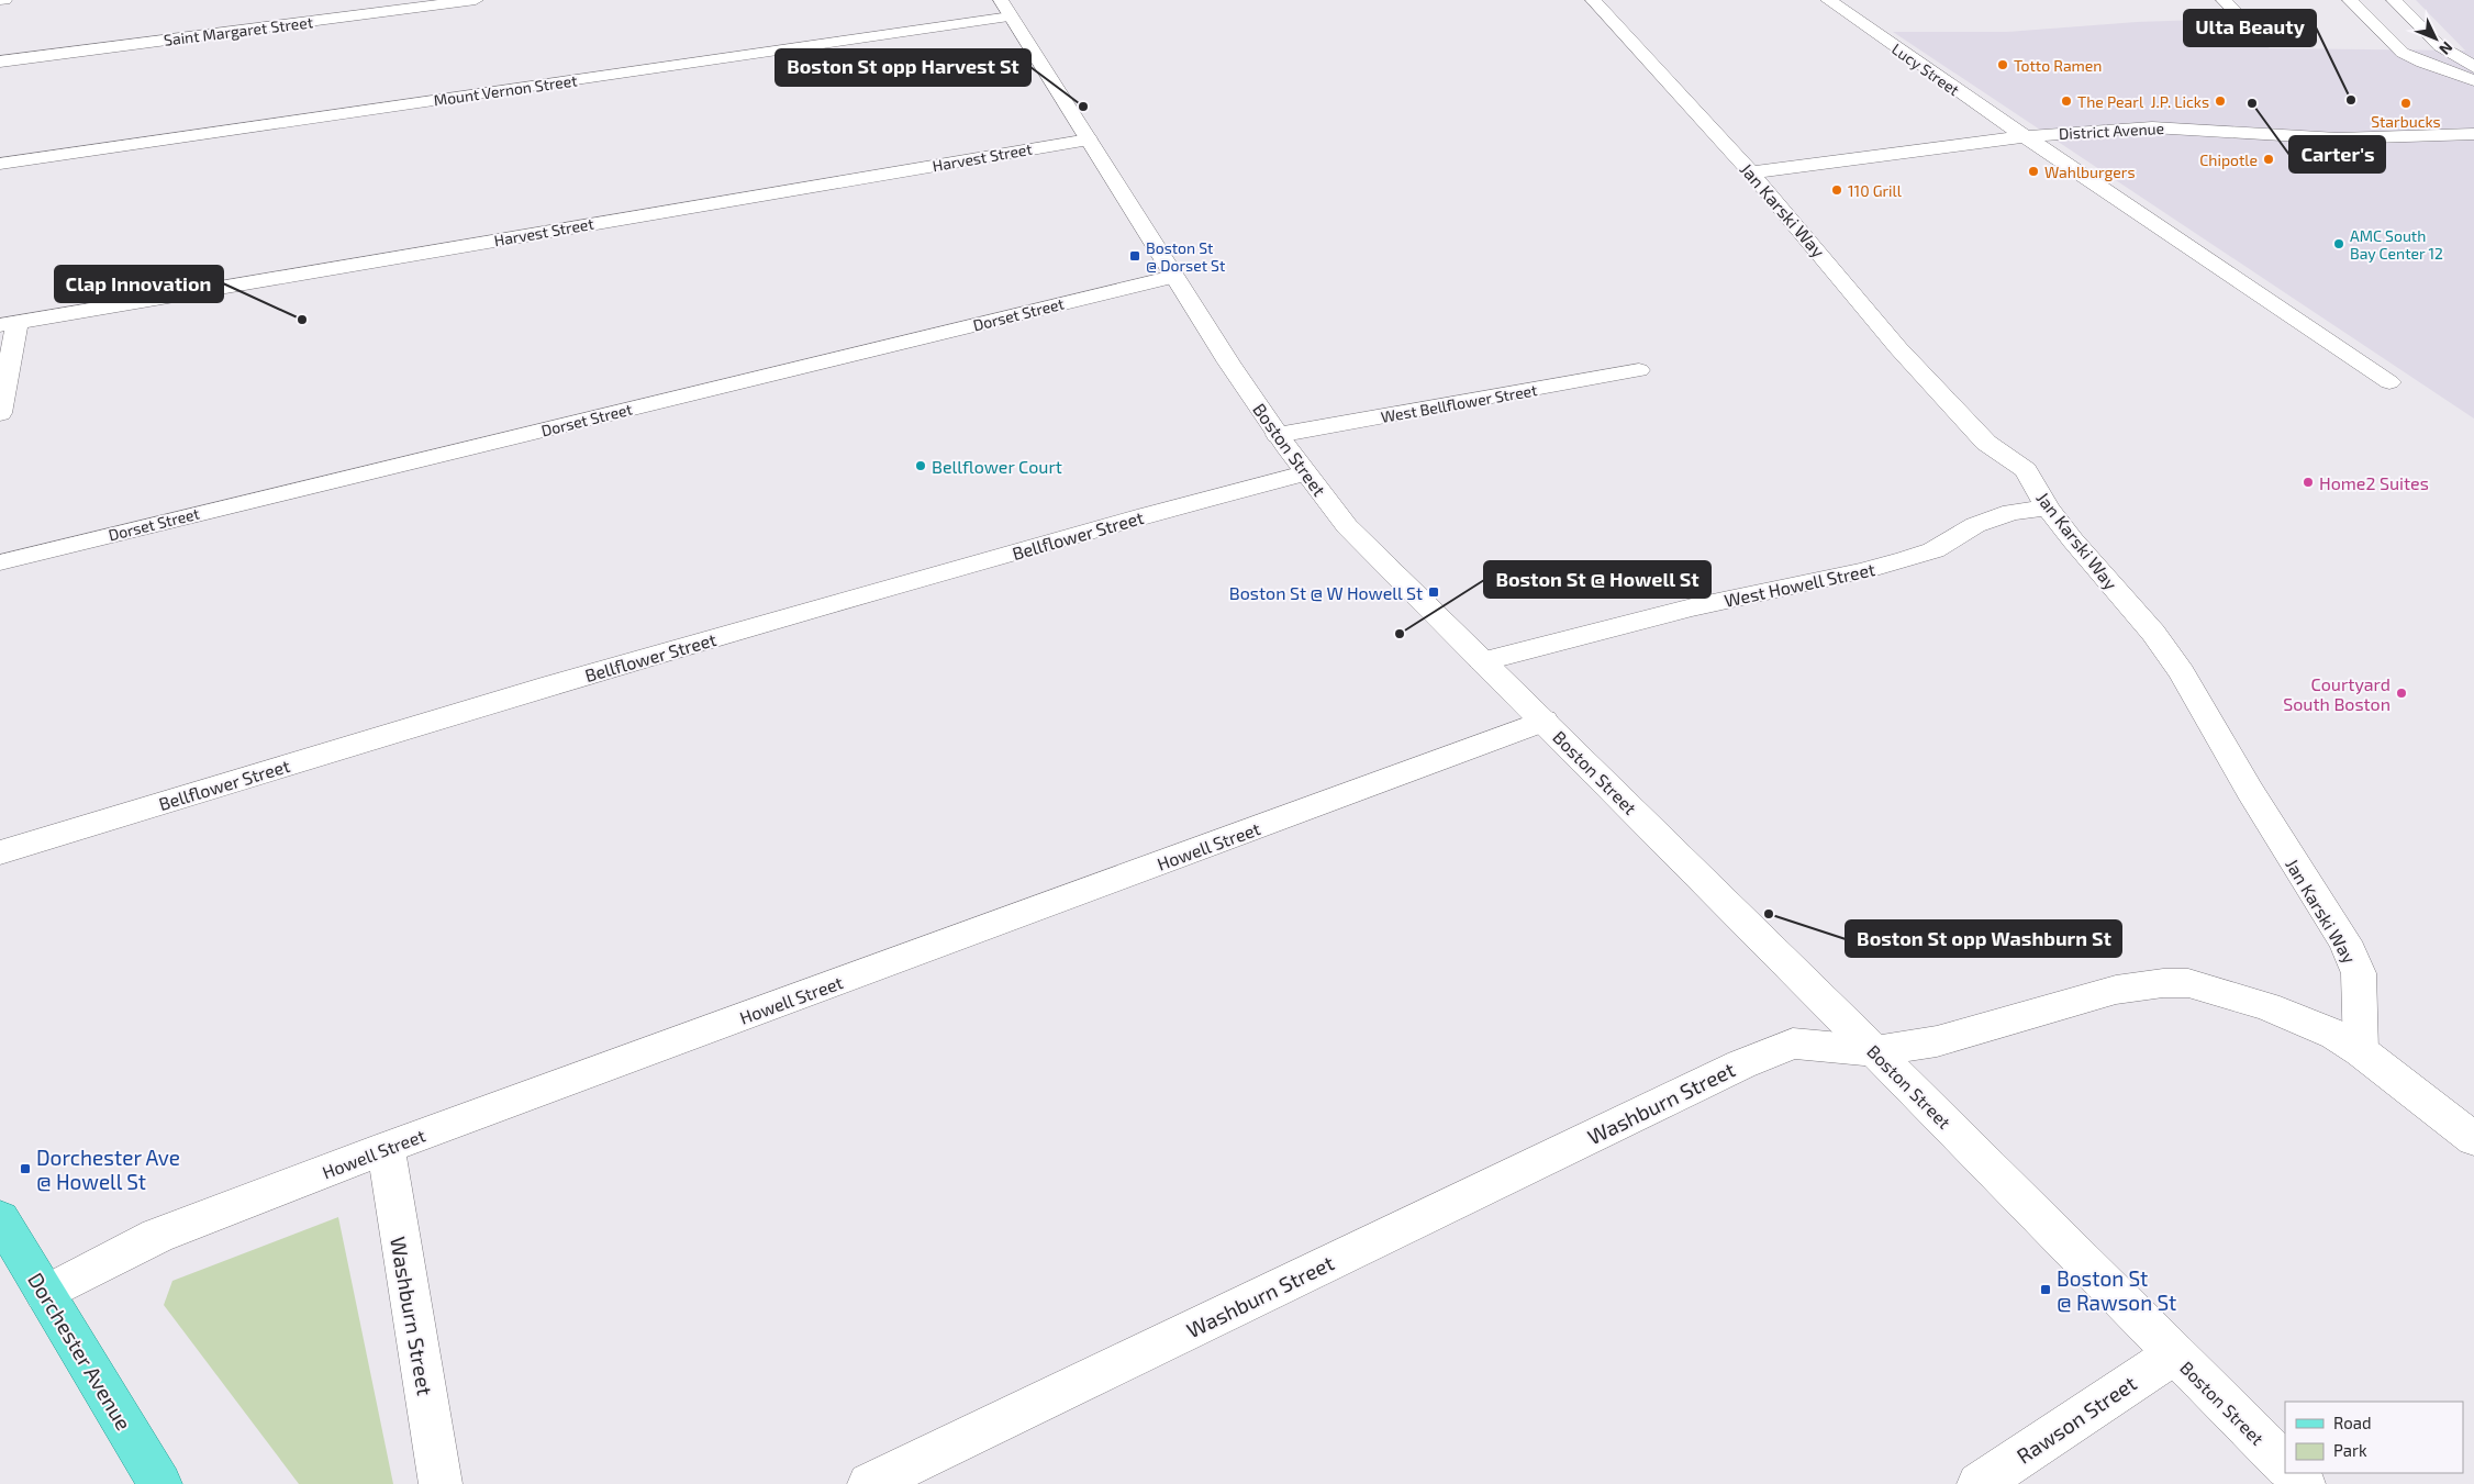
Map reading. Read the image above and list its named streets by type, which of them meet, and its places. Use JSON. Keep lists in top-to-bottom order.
{
  "streets": {
    "main road": ["Dorchester Avenue"],
    "street": [
      "Saint Margaret Street",
      "Lucy Street",
      "Mount Vernon Street",
      "District Avenue",
      "Harvest Street",
      "Jan Karski Way",
      "Dorset Street",
      "West Bellflower Street",
      "Boston Street",
      "Bellflower Street",
      "West Howell Street",
      "Howell Street",
      "Washburn Street",
      "Rawson Street"
    ]
  },
  "crossings": [
    ["Lucy Street", "District Avenue"],
    ["Mount Vernon Street", "Boston Street"],
    ["District Avenue", "Jan Karski Way"],
    ["Harvest Street", "Boston Street"],
    ["Jan Karski Way", "West Howell Street"],
    ["Jan Karski Way", "Washburn Street"],
    ["Dorset Street", "Boston Street"],
    ["West Bellflower Street", "Boston Street"],
    ["Boston Street", "Bellflower Street"],
    ["Boston Street", "West Howell Street"],
    ["Boston Street", "Howell Street"],
    ["Boston Street", "Washburn Street"],
    ["Boston Street", "Rawson Street"],
    ["Howell Street", "Washburn Street"],
    ["Howell Street", "Dorchester Avenue"]
  ],
  "places": {
    "other": [
      "Totto Ramen",
      "Ulta Beauty",
      "The Pearl",
      "J.P. Licks",
      "Carter's",
      "Starbucks",
      "Boston St opp Harvest St",
      "Chipotle",
      "Wahlburgers",
      "110 Grill",
      "AMC South Bay Center 12",
      "Clap Innovation",
      "Bellflower Court",
      "Home2 Suites",
      "Boston St @ Howell St",
      "Courtyard South Boston",
      "Boston St opp Washburn St"
    ],
    "transit": [
      "Boston St @ Dorset St",
      "Boston St @ W Howell St",
      "Dorchester Ave @ Howell St",
      "Boston St @ Rawson St"
    ]
  },
  "legend": ["Road", "Park"],
  "north": "bottom right"
}
